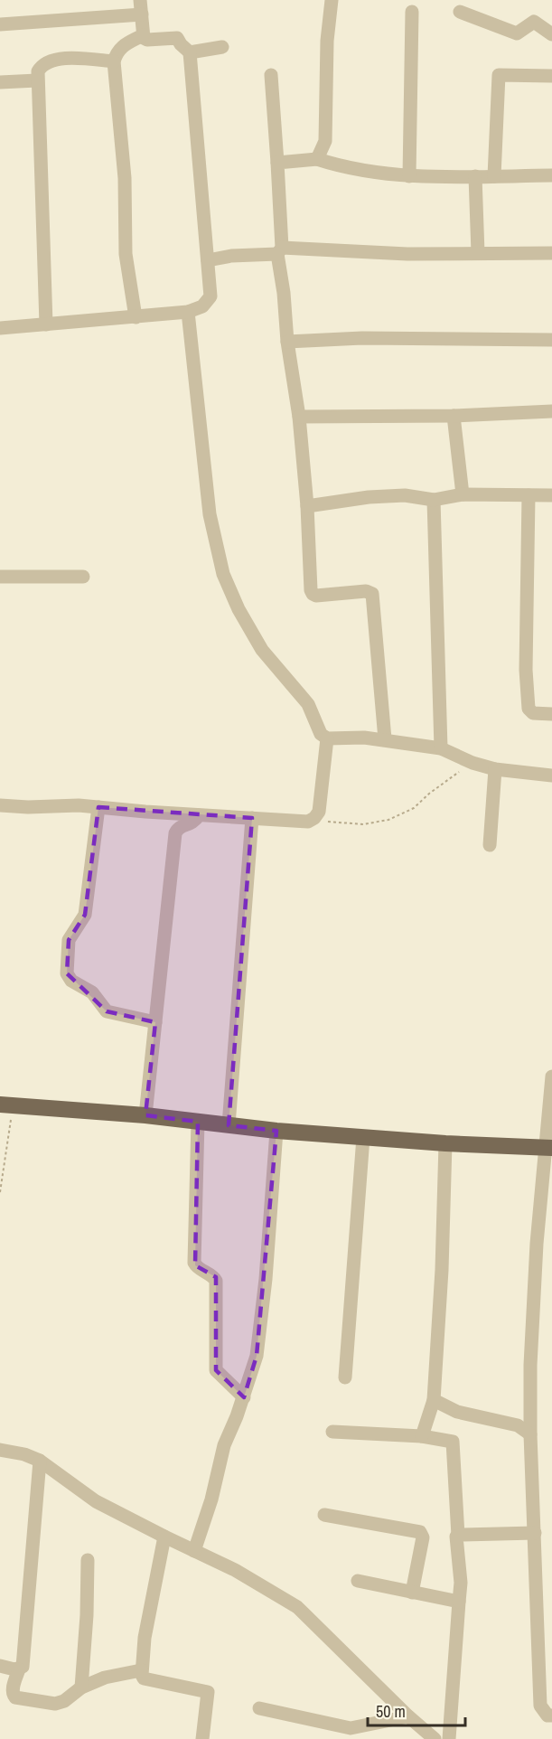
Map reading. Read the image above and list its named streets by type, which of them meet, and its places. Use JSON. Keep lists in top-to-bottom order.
{
  "scale_bar": "50 m"
}
